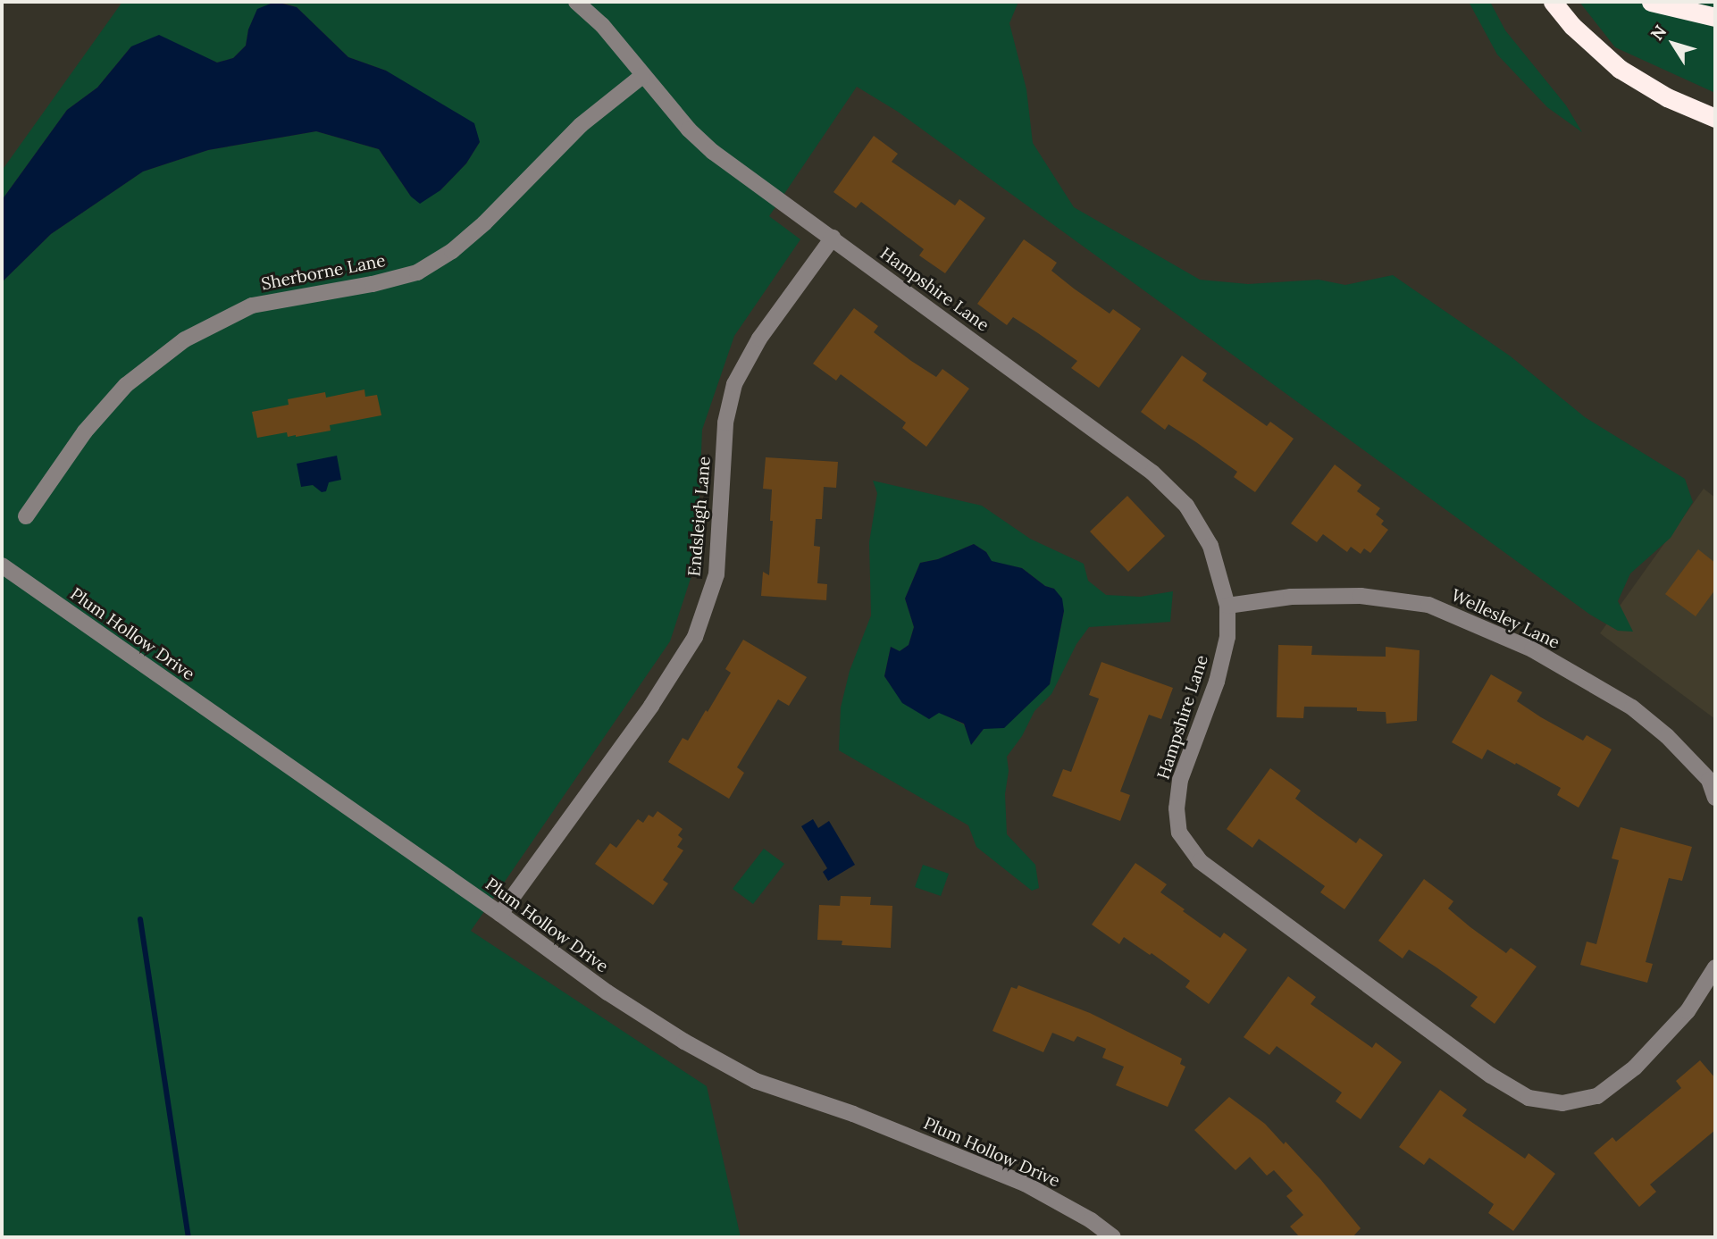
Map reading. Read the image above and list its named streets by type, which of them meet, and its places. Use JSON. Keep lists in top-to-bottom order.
{
  "streets": {
    "street": [
      "Sherborne Lane",
      "Hampshire Lane",
      "Endsleigh Lane",
      "Wellesley Lane",
      "Plum Hollow Drive"
    ]
  },
  "crossings": [
    ["Sherborne Lane", "Hampshire Lane"],
    ["Hampshire Lane", "Endsleigh Lane"],
    ["Hampshire Lane", "Wellesley Lane"],
    ["Endsleigh Lane", "Plum Hollow Drive"]
  ],
  "north": "top left"
}
